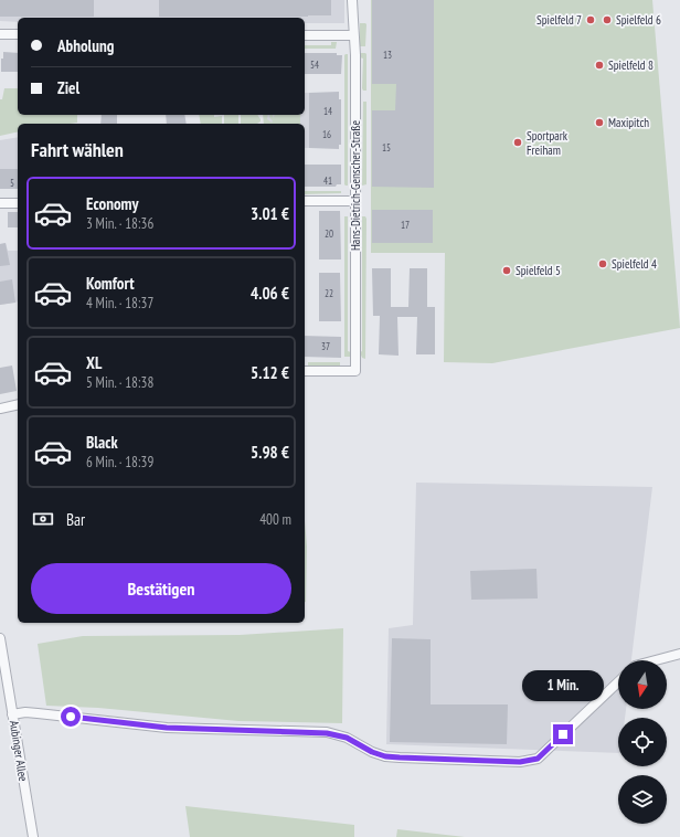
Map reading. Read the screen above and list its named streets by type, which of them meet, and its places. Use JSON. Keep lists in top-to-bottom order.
{
  "streets": {
    "street": ["Hans-Dietrich-Genscher-Straße", "Aubinger Allee"]
  },
  "places": [
    "Spielfeld 7",
    "Spielfeld 6",
    "Spielfeld 8",
    "Maxipitch",
    "Sportpark Freiham",
    "Spielfeld 4",
    "Spielfeld 5"
  ],
  "house_numbers": [
    "13",
    "54",
    "14",
    "16",
    "15",
    "41",
    "5",
    "17",
    "20",
    "22",
    "37"
  ],
  "north": "bottom",
  "page": {
    "banner": ["Abholung", "Ziel"],
    "heading": "Fahrt wählen",
    "list": [
      {
        "name": "Economy",
        "note": "3 Min. · 18:36",
        "value": "3.01 €"
      },
      {
        "name": "Komfort",
        "note": "4 Min. · 18:37",
        "value": "4.06 €"
      },
      {
        "name": "XL",
        "note": "5 Min. · 18:38",
        "value": "5.12 €"
      },
      {
        "name": "Black",
        "note": "6 Min. · 18:39",
        "value": "5.98 €"
      }
    ],
    "pay": ["Bar", "400 m"],
    "buttons": "Bestätigen",
    "bubble": "1 Min."
  }
}
